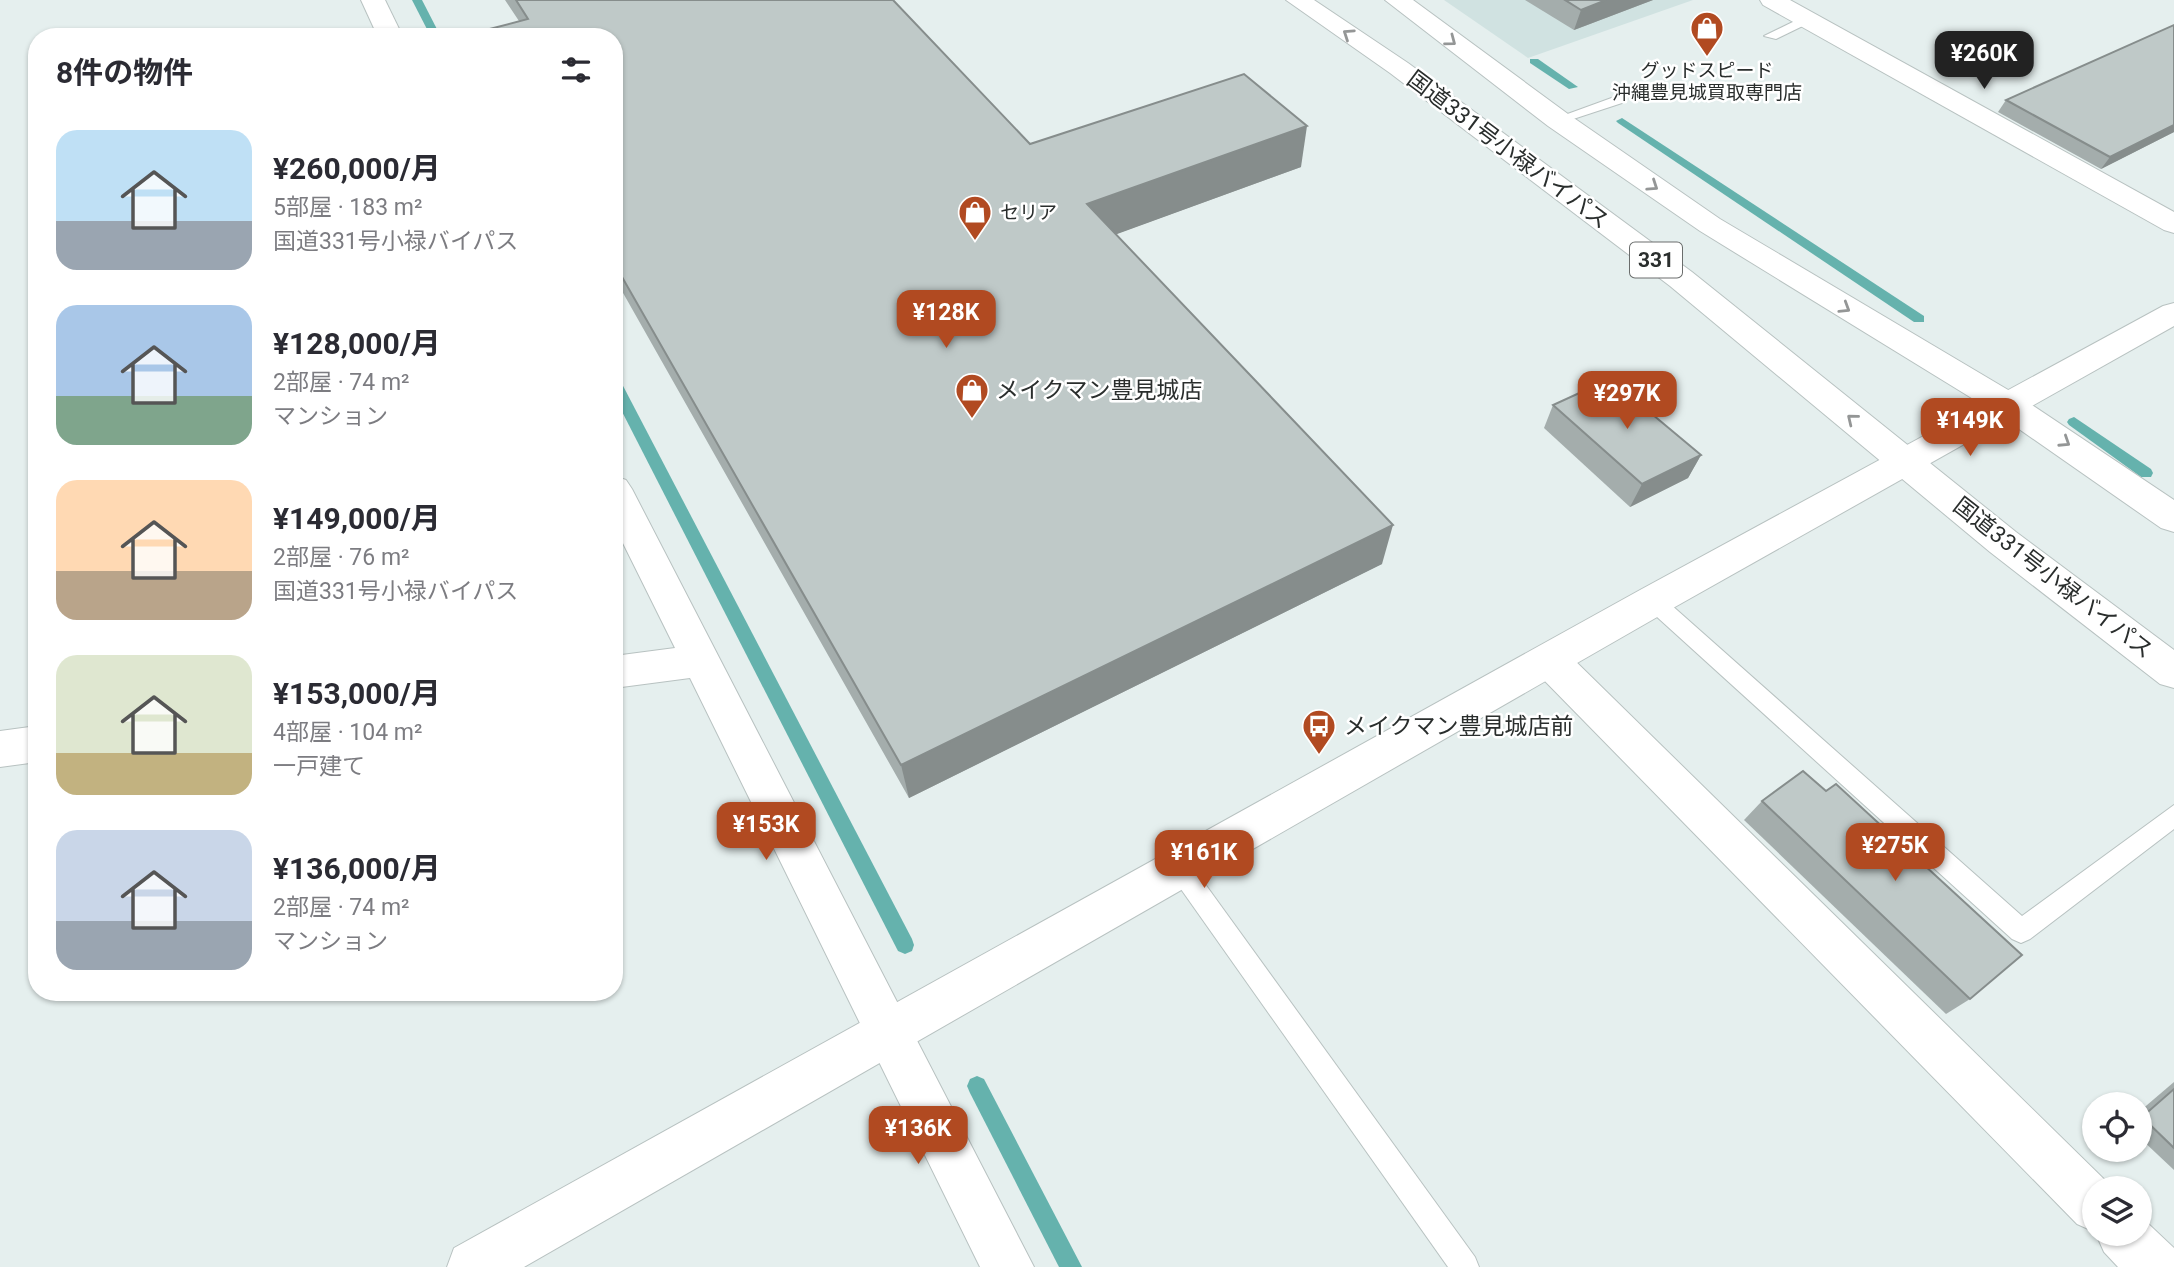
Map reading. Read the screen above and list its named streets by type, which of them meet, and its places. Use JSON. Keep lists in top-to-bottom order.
{
  "streets": {
    "main road": ["国道331号小禄バイパス", "331"]
  },
  "places": {
    "shop": ["グッドスピード 沖縄豊見城買取専門店", "セリア", "メイクマン豊見城店"],
    "bus stop": ["メイクマン豊見城店前"]
  },
  "page": {
    "heading": "8件の物件",
    "price": [
      "¥260K",
      "¥128K",
      "¥297K",
      "¥149K",
      "¥153K",
      "¥275K",
      "¥161K",
      "¥136K"
    ],
    "list": [
      {
        "name": "¥260,000/月",
        "note": "5部屋 · 183 m² · 国道331号小禄バイパス"
      },
      {
        "name": "¥128,000/月",
        "note": "2部屋 · 74 m² · マンション"
      },
      {
        "name": "¥149,000/月",
        "note": "2部屋 · 76 m² · 国道331号小禄バイパス"
      },
      {
        "name": "¥153,000/月",
        "note": "4部屋 · 104 m² · 一戸建て"
      },
      {
        "name": "¥136,000/月",
        "note": "2部屋 · 74 m² · マンション"
      }
    ]
  }
}
